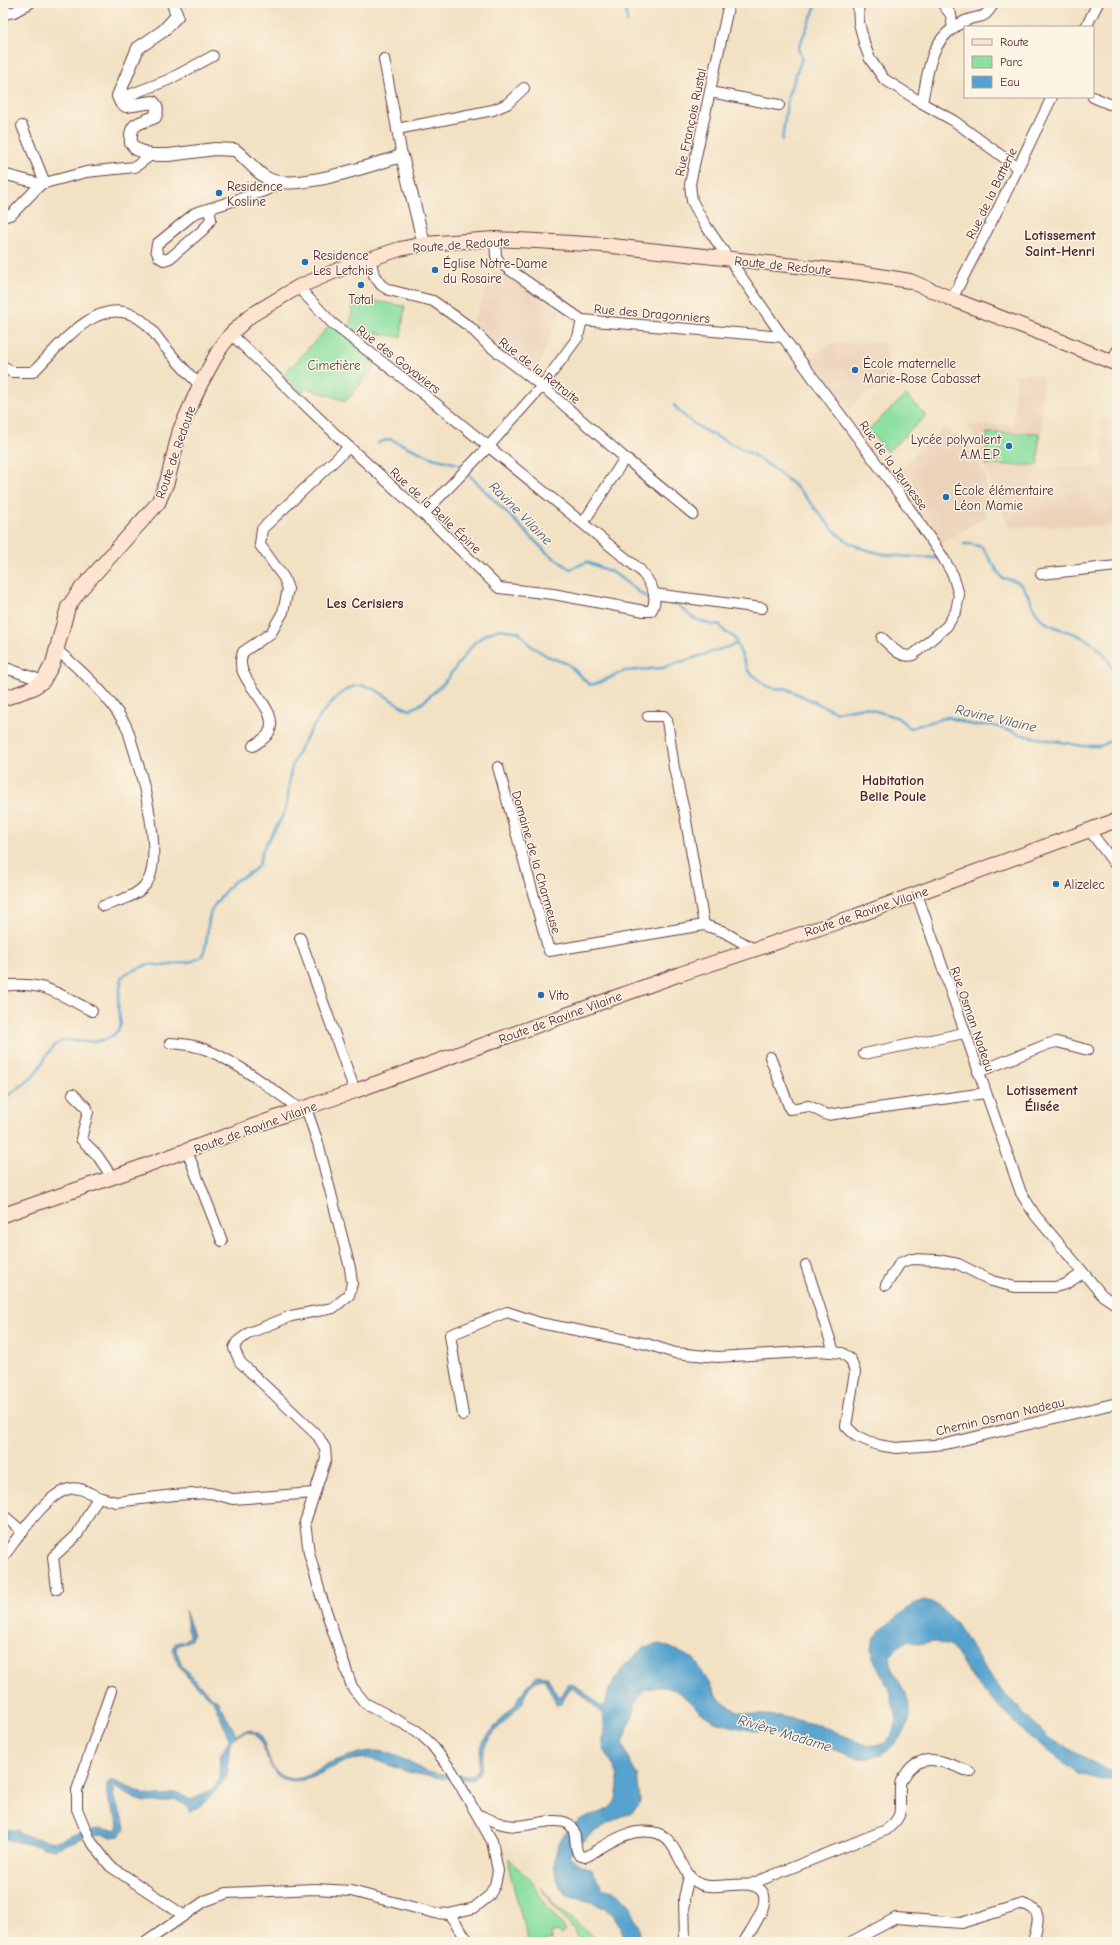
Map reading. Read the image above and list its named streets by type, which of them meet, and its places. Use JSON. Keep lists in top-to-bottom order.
{
  "streets": {
    "main road": ["Route de Redoute", "Route de Ravine Vilaine"],
    "street": [
      "Rue François Rustal",
      "Rue de la Batterie",
      "Rue des Dragonniers",
      "Rue des Goyaviers",
      "Rue de la Retraite",
      "Rue de la Jeunesse",
      "Rue de la Belle Épine",
      "Domaine de la Charmeuse",
      "Rue Osman Nadeau",
      "Chemin Osman Nadeau"
    ]
  },
  "crossings": [
    ["Rue François Rustal", "Route de Redoute"],
    ["Rue François Rustal", "Rue de la Jeunesse"],
    ["Rue de la Batterie", "Route de Redoute"],
    ["Route de Redoute", "Rue des Goyaviers"],
    ["Route de Redoute", "Rue de la Retraite"],
    ["Route de Redoute", "Rue de la Jeunesse"],
    ["Route de Redoute", "Rue de la Belle Épine"],
    ["Rue des Dragonniers", "Rue des Goyaviers"],
    ["Rue des Dragonniers", "Rue de la Retraite"],
    ["Rue des Dragonniers", "Rue de la Jeunesse"],
    ["Rue des Dragonniers", "Rue de la Belle Épine"],
    ["Rue des Goyaviers", "Rue de la Belle Épine"],
    ["Route de Ravine Vilaine", "Rue Osman Nadeau"]
  ],
  "districts": [
    "Lotissement Saint-Henri",
    "Les Cerisiers",
    "Habitation Belle Poule",
    "Lotissement Élisée"
  ],
  "water": ["Ravine Vilaine", "Rivière Madame"],
  "parks": ["Cimetière"],
  "places": [
    "Residence Kosline",
    "Residence Les Letchis",
    "Église Notre-Dame du Rosaire",
    "Total",
    "École maternelle Marie-Rose Cabasset",
    "Lycée polyvalent A.M.E.P.",
    "École élémentaire Léon Mamie",
    "Alizelec",
    "Vito"
  ],
  "legend": ["Route", "Parc", "Eau"]
}
